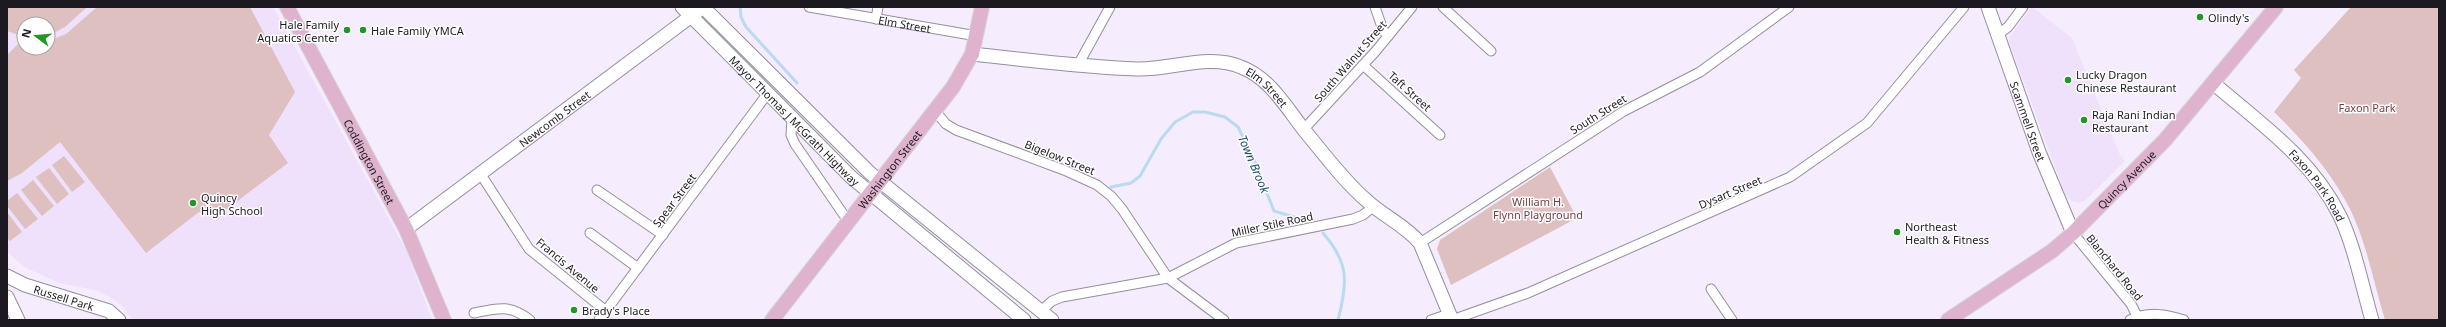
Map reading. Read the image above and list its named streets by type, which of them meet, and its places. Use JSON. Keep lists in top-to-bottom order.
{
  "streets": {
    "main road": ["Coddington Street", "Washington Street", "Quincy Avenue"],
    "street": [
      "Elm Street",
      "South Walnut Street",
      "Taft Street",
      "South Street",
      "Newcomb Street",
      "Mayor Thomas J McGrath Highway",
      "Scammell Street",
      "Bigelow Street",
      "Faxon Park Road",
      "Dysart Street",
      "Spear Street",
      "Miller Stile Road",
      "Francis Avenue",
      "Blanchard Road",
      "Russell Park"
    ]
  },
  "crossings": [
    ["Elm Street", "South Walnut Street"],
    ["Elm Street", "South Street"],
    ["Elm Street", "Washington Street"],
    ["Elm Street", "Dysart Street"],
    ["Elm Street", "Miller Stile Road"],
    ["South Walnut Street", "Taft Street"],
    ["Newcomb Street", "Mayor Thomas J McGrath Highway"],
    ["Newcomb Street", "Coddington Street"],
    ["Newcomb Street", "Francis Avenue"],
    ["Mayor Thomas J McGrath Highway", "Washington Street"],
    ["Mayor Thomas J McGrath Highway", "Spear Street"],
    ["Mayor Thomas J McGrath Highway", "Miller Stile Road"],
    ["Scammell Street", "Quincy Avenue"],
    ["Scammell Street", "Blanchard Road"],
    ["Bigelow Street", "Washington Street"],
    ["Bigelow Street", "Miller Stile Road"],
    ["Quincy Avenue", "Faxon Park Road"],
    ["Quincy Avenue", "Blanchard Road"],
    ["Spear Street", "Francis Avenue"]
  ],
  "water": ["Town Brook"],
  "parks": ["Faxon Park", "William H. Flynn Playground"],
  "places": [
    "Olindy's",
    "Hale Family Aquatics Center",
    "Hale Family YMCA",
    "Lucky Dragon Chinese Restaurant",
    "Raja Rani Indian Restaurant",
    "Quincy High School",
    "Northeast Health & Fitness",
    "Brady's Place"
  ],
  "north": "left"
}
